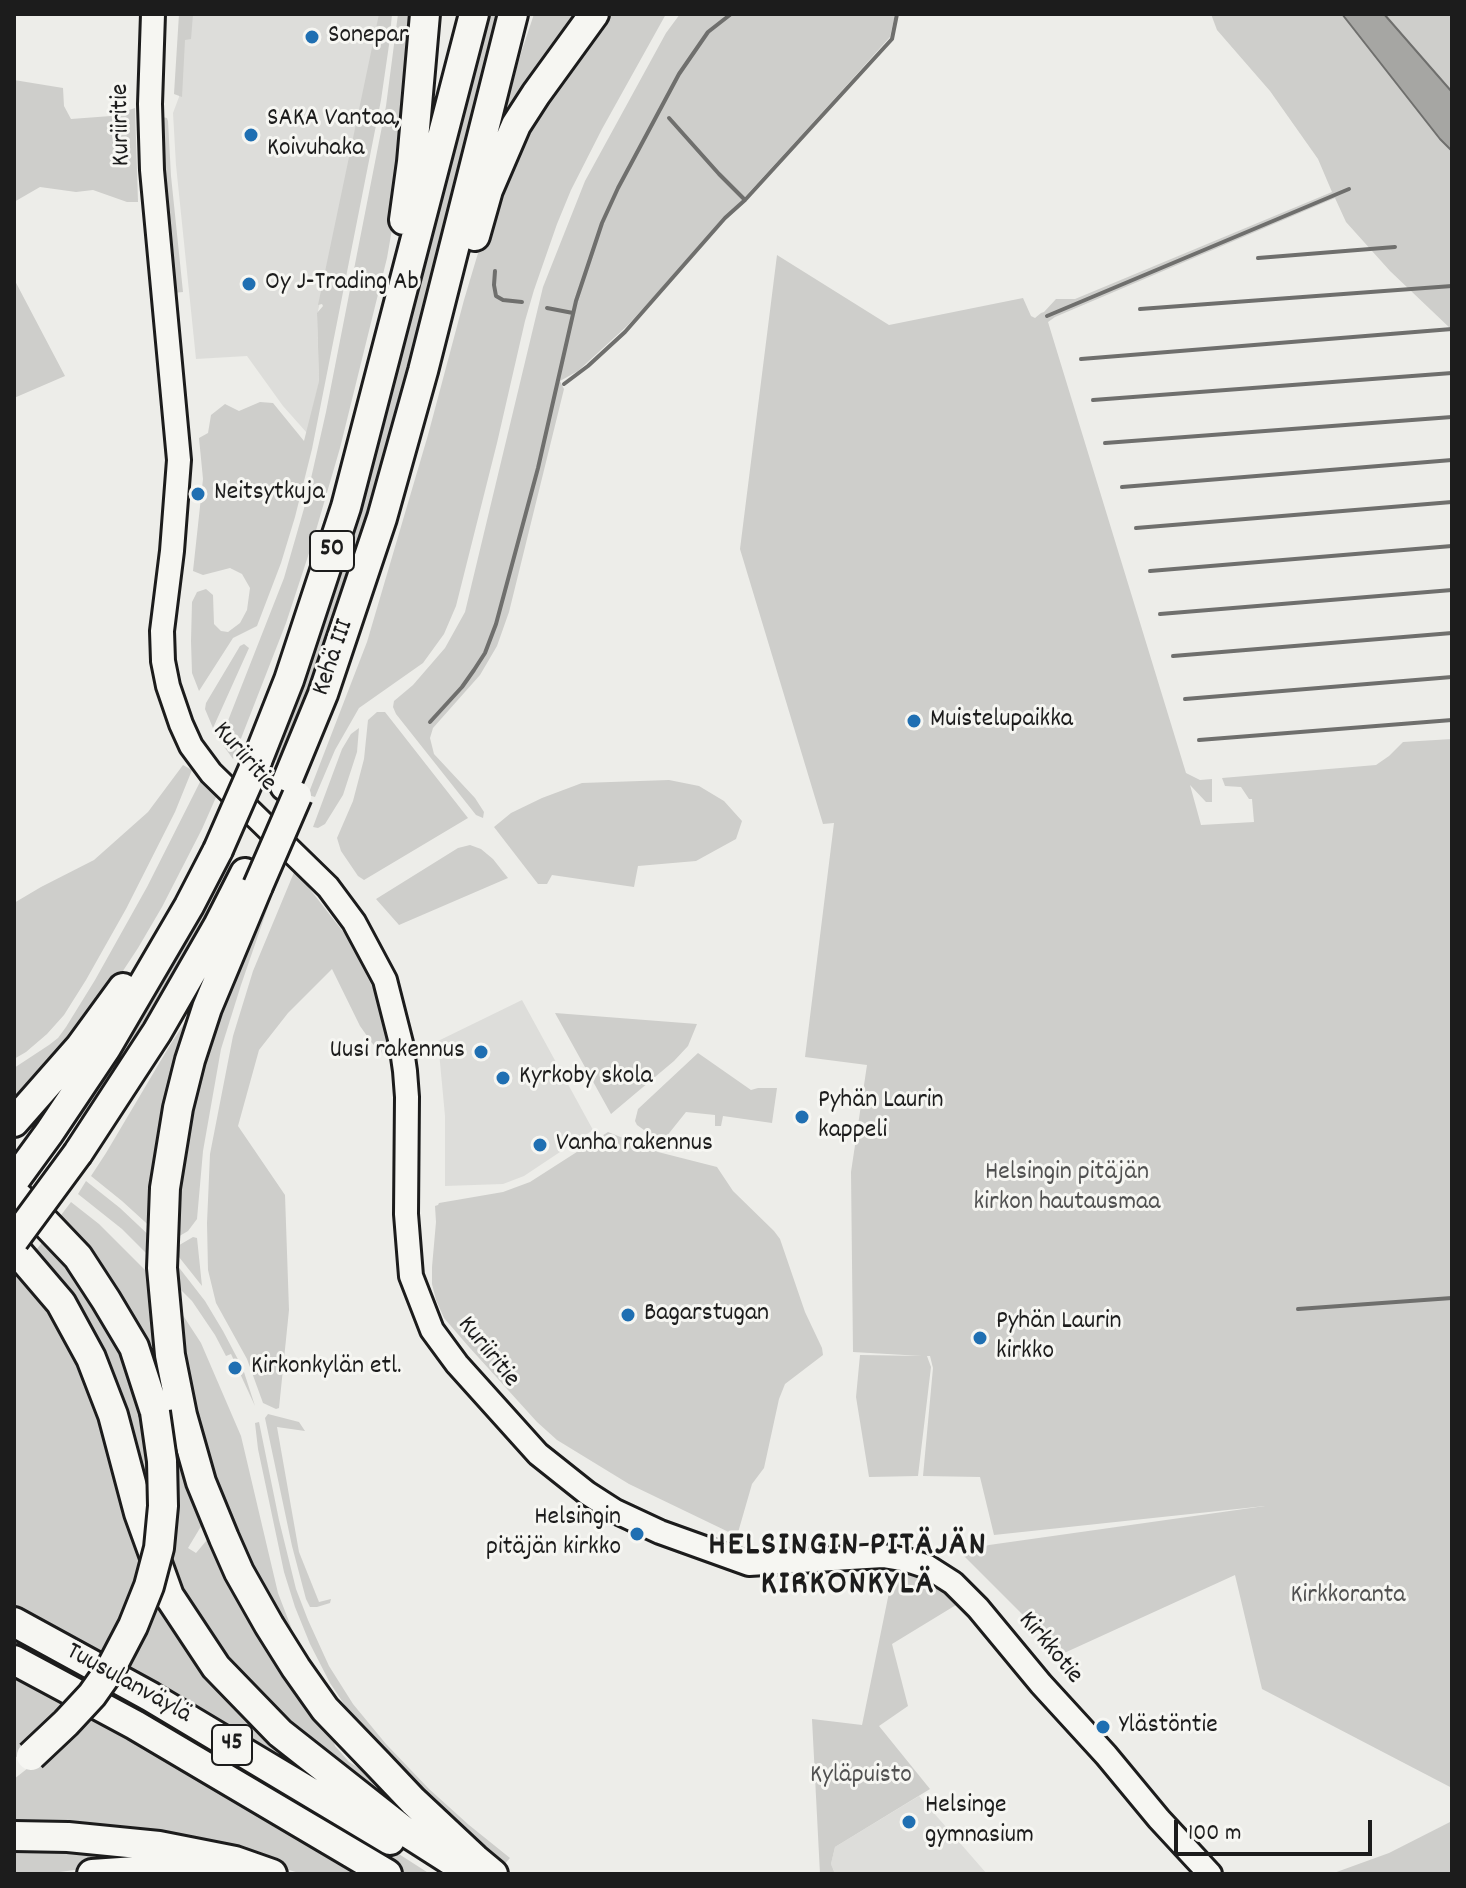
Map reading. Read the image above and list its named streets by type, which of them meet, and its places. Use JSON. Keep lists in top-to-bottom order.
{
  "streets": {
    "highway": [
      "50",
      "Kehä III",
      "Tuusulanväylä",
      "45"
    ],
    "street": ["Kuriiritie", "Kirkkotie"]
  },
  "crossings": [
    ["Kuriiritie", "Kirkkotie"]
  ],
  "districts": ["HELSINGIN PITÄJÄN KIRKONKYLÄ"],
  "parks": ["Helsingin pitäjän kirkon hautausmaa", "Kirkkoranta", "Kyläpuisto"],
  "places": [
    "Sonepar",
    "SAKA Vantaa, Koivuhaka",
    "Oy J-Trading Ab",
    "Neitsytkuja",
    "Muistelupaikka",
    "Uusi rakennus",
    "Kyrkoby skola",
    "Pyhän Laurin kappeli",
    "Vanha rakennus",
    "Bagarstugan",
    "Pyhän Laurin kirkko",
    "Kirkonkylän etl.",
    "Helsingin pitäjän kirkko",
    "Ylästöntie",
    "Helsinge gymnasium"
  ],
  "scale_bar": "100 m"
}
